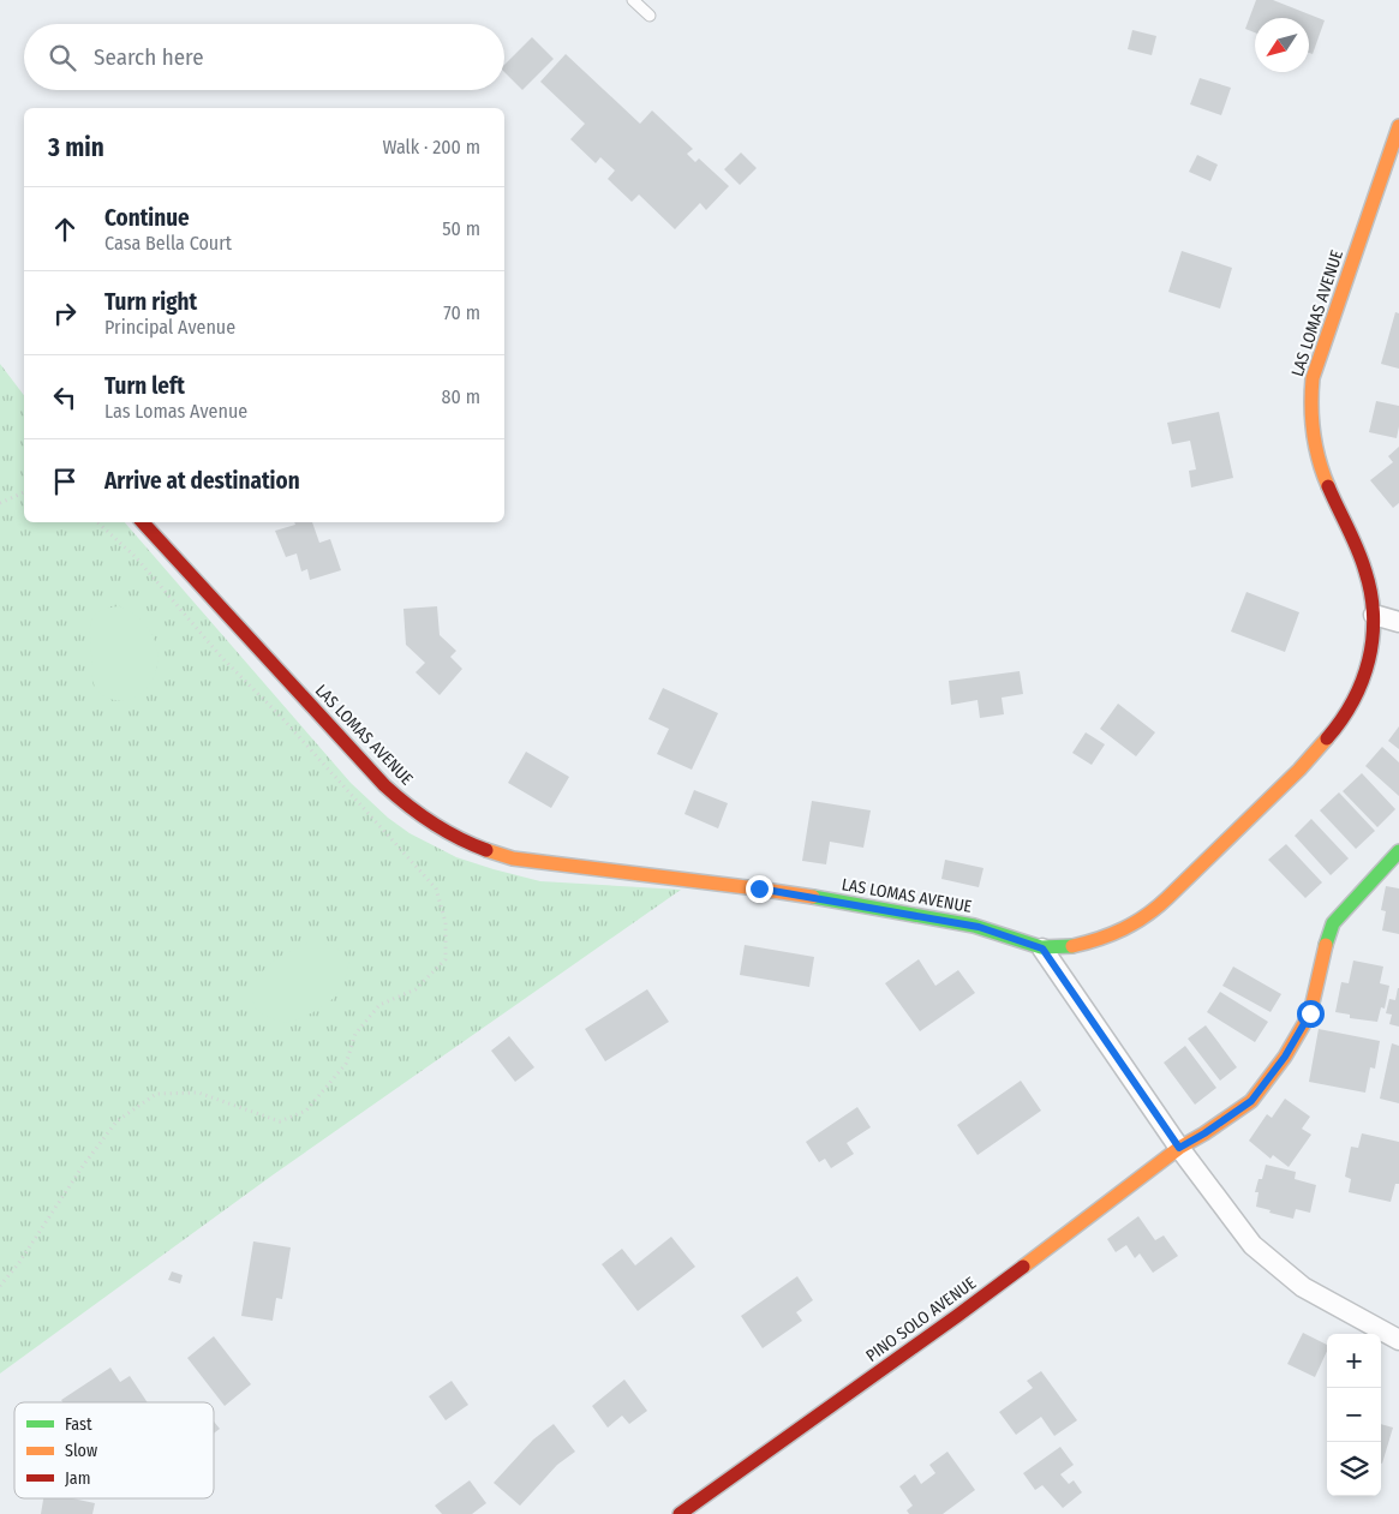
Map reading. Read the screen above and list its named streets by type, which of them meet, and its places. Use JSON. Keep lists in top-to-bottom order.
{
  "streets": {
    "street": ["LAS LOMAS AVENUE", "PINO SOLO AVENUE"]
  },
  "legend": ["Fast", "Slow", "Jam"],
  "north": "bottom left",
  "page": {
    "search": "Search here",
    "heading": ["3 min", "Walk · 200 m"],
    "list": [
      ["Continue", "Casa Bella Court", "50 m"],
      ["Turn right", "Principal Avenue", "70 m"],
      ["Turn left", "Las Lomas Avenue", "80 m"],
      "Arrive at destination"
    ],
    "map_buttons": ["+", "−"]
  }
}
